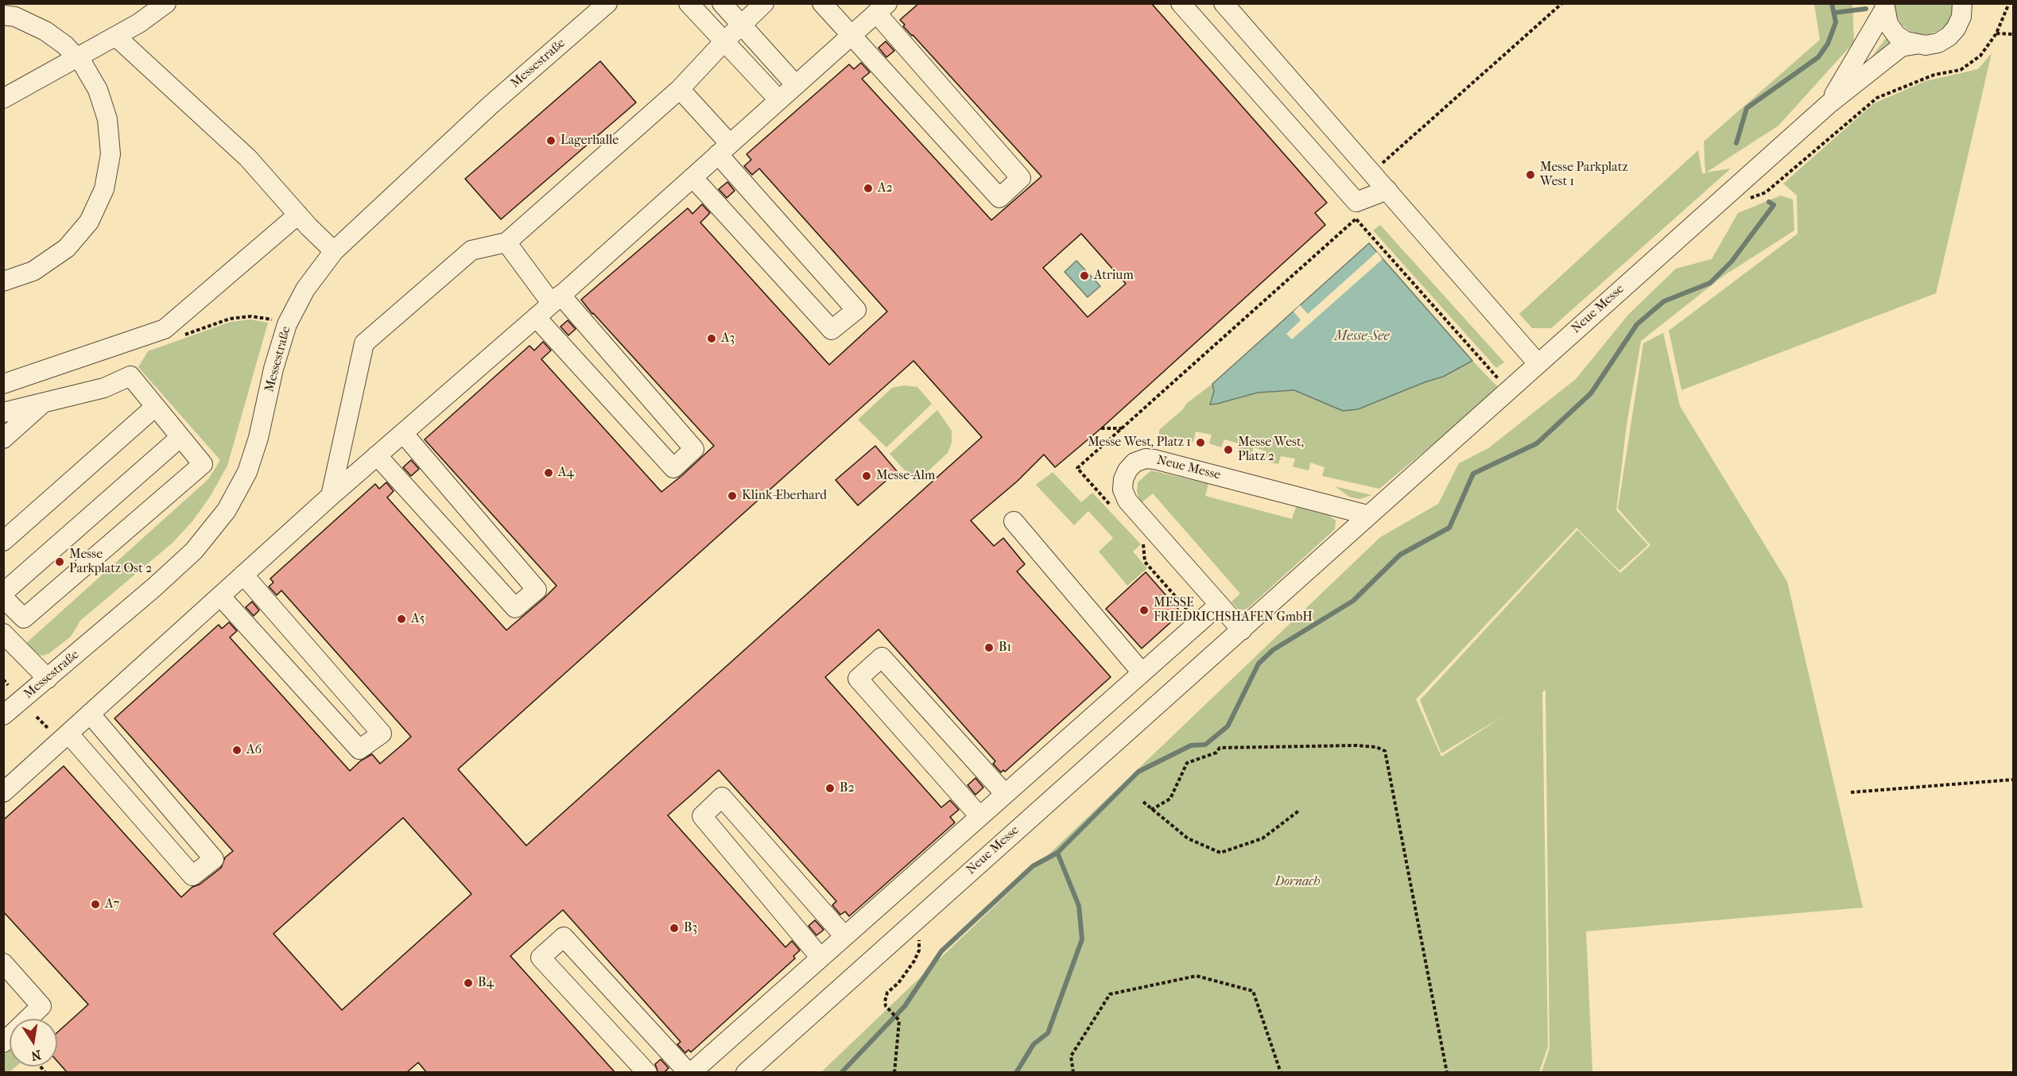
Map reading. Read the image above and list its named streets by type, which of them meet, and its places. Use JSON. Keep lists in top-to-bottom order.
{
  "streets": {
    "street": ["Messestraße", "Neue Messe"]
  },
  "water": ["Messe-See"],
  "parks": ["Dornach"],
  "places": [
    "Lagerhalle",
    "Messe Parkplatz West 1",
    "A2",
    "Atrium",
    "A3",
    "Messe West, Platz 1",
    "Messe West, Platz 2",
    "A4",
    "Messe-Alm",
    "Klink-Eberhard",
    "Messe Parkplatz Ost 2",
    "MESSE FRIEDRICHSHAFEN GmbH",
    "A5",
    "B1",
    "A6",
    "B2",
    "A7",
    "B3",
    "B4"
  ],
  "north": "bottom"
}
